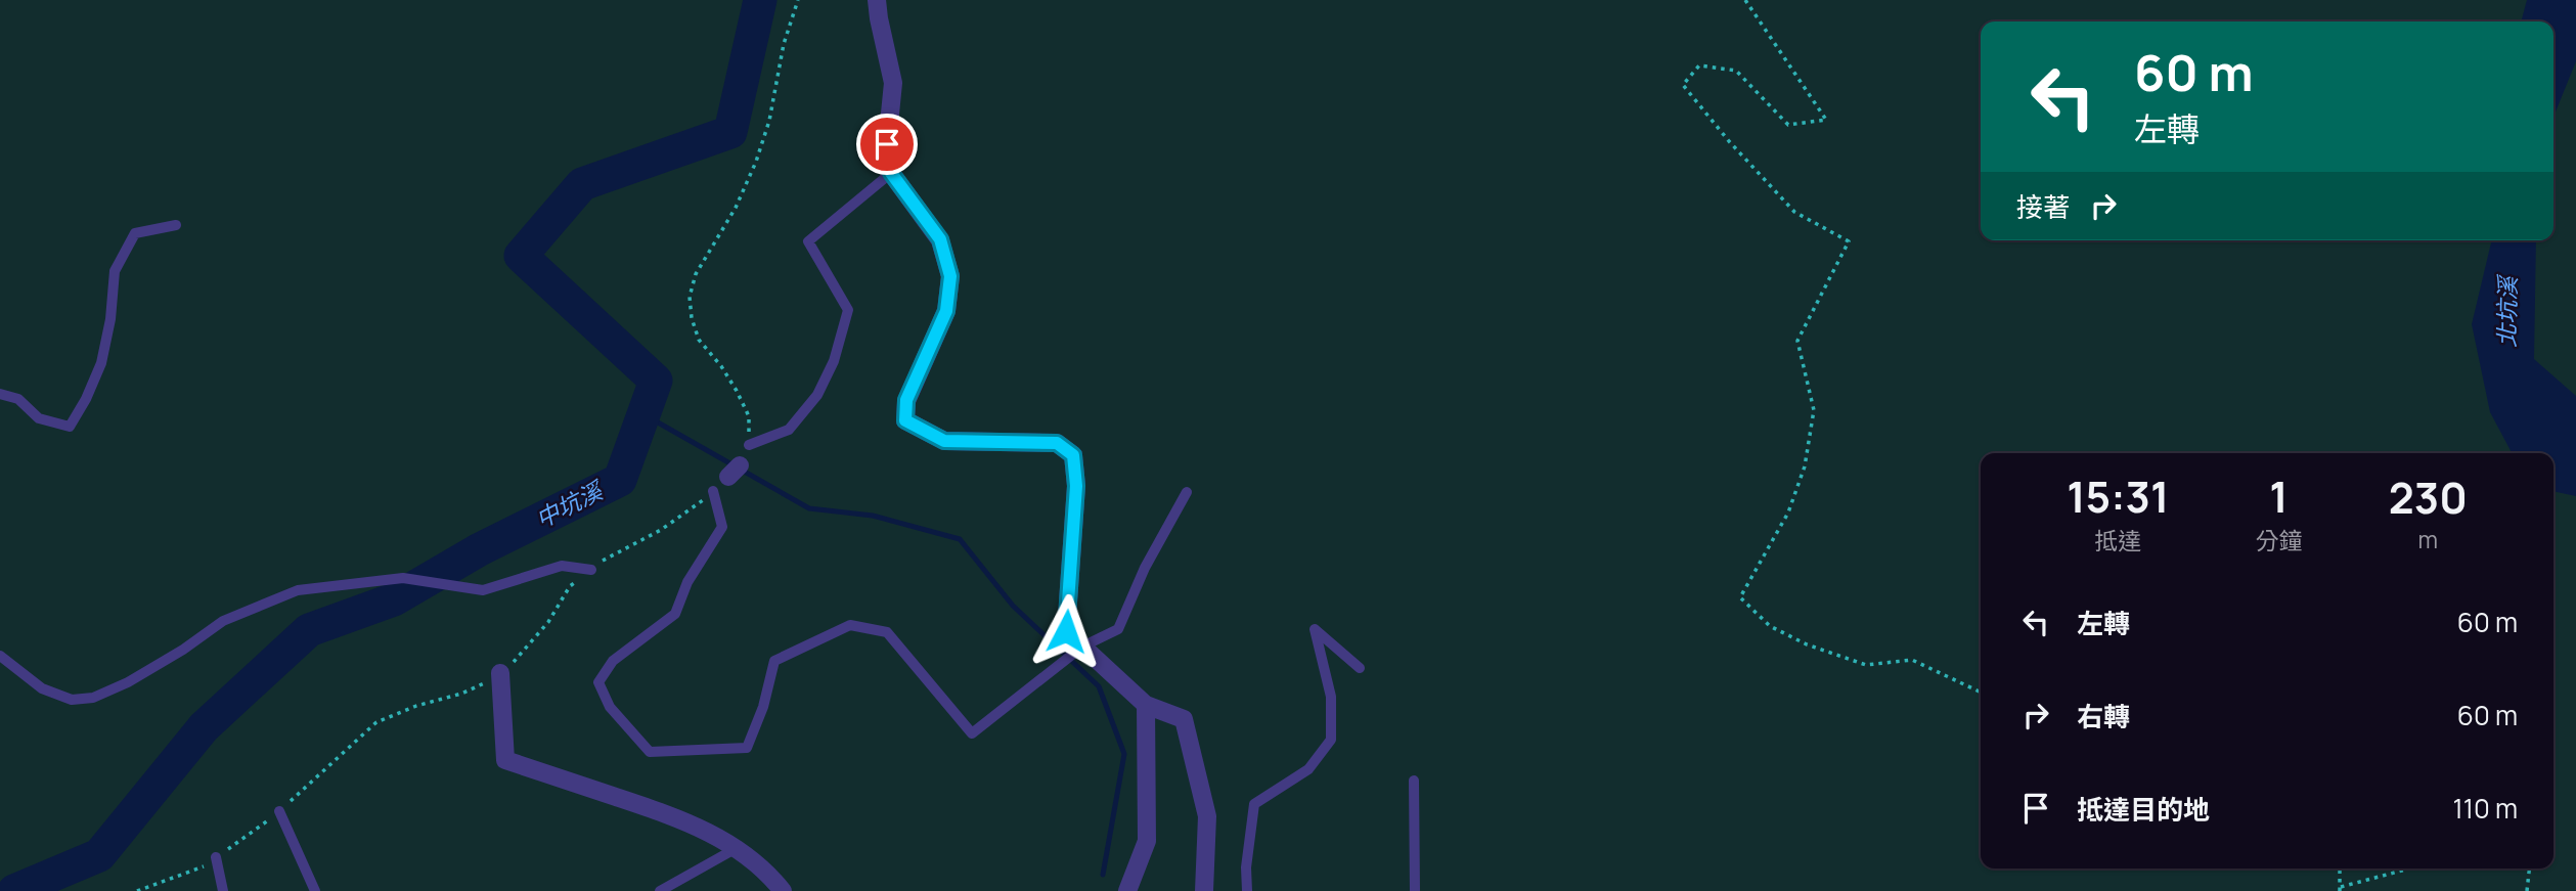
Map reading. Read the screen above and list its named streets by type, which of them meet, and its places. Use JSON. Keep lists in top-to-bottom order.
{
  "water": ["北坑溪", "中坑溪"],
  "page": {
    "turn": ["60 m", "左轉"],
    "then": "接著",
    "eta": [
      "15:31",
      "抵達",
      "1",
      "分鐘",
      "230",
      "m"
    ],
    "list": [
      {
        "name": "左轉",
        "value": "60 m"
      },
      {
        "name": "右轉",
        "value": "60 m"
      },
      {
        "name": "抵達目的地",
        "value": "110 m"
      }
    ]
  }
}
